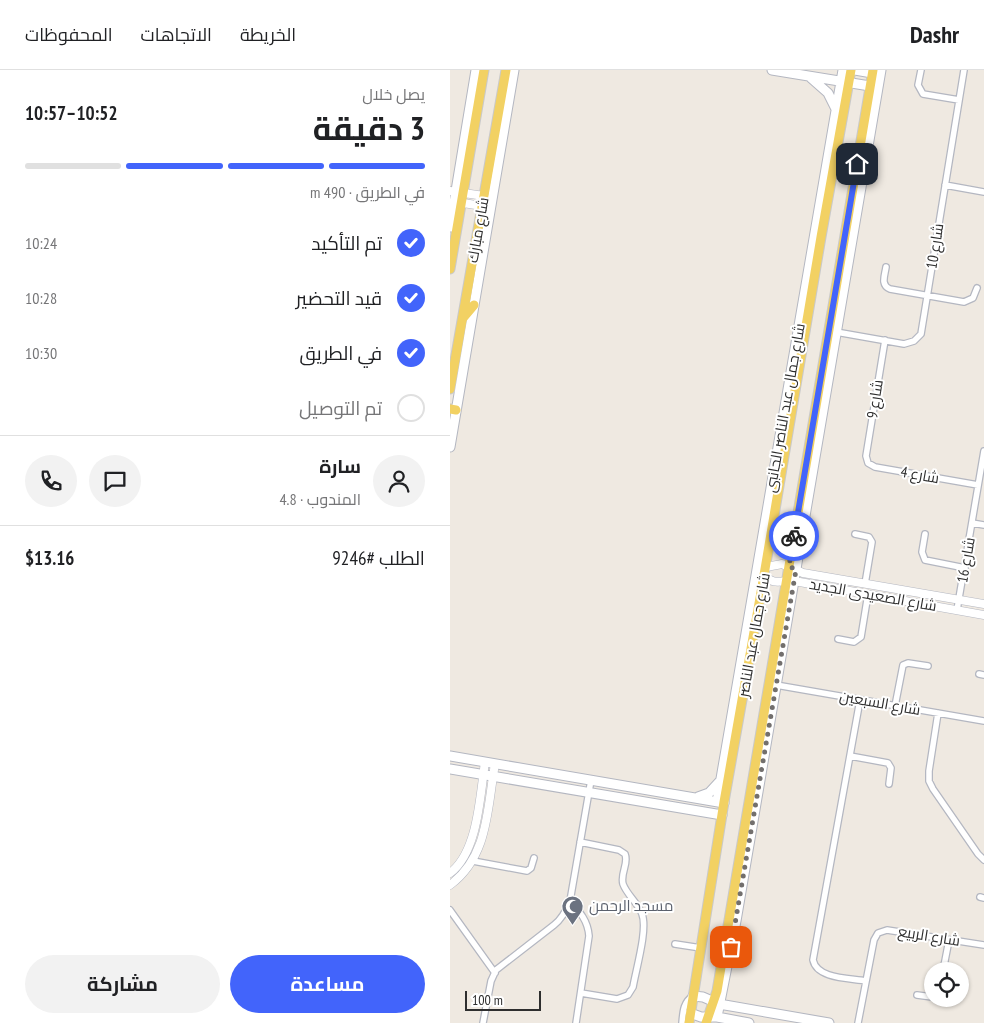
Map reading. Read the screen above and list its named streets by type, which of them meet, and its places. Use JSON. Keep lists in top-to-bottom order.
{
  "streets": {
    "main road": ["شارع مبارك", "شارع جمال عبد الناصر الجانبى", "شارع جمال عبد الناصر"],
    "street": [
      "شارع 10",
      "شارع 9",
      "شارع 4",
      "شارع 16",
      "شارع الصعيدى الجديد",
      "شارع السبعين",
      "شارع الربيع"
    ]
  },
  "crossings": [
    ["شارع 10", "شارع 9"],
    ["شارع 9", "شارع 4"],
    ["شارع جمال عبد الناصر الجانبى", "شارع جمال عبد الناصر"],
    ["شارع 4", "شارع 16"],
    ["شارع 16", "شارع الصعيدى الجديد"],
    ["شارع الصعيدى الجديد", "شارع جمال عبد الناصر"]
  ],
  "places": {
    "mosque": ["مسجد الرحمن"]
  },
  "scale_bar": "100 m",
  "page": {
    "header": "Dashr",
    "nav": ["الخريطة", "الاتجاهات", "المحفوظات"],
    "heading": ["3 دقيقة", "يصل خلال", "10:52–10:57"],
    "panel": [
      "سارة",
      "المندوب · 4.8",
      "الطلب #9246",
      "$13.16"
    ],
    "bar": "في الطريق · 490 m",
    "list": [
      ["تم التأكيد", "10:24"],
      ["قيد التحضير", "10:28"],
      ["في الطريق", "10:30"],
      "تم التوصيل"
    ],
    "buttons": ["مساعدة", "مشاركة"],
    "scale": "100 m"
  }
}
